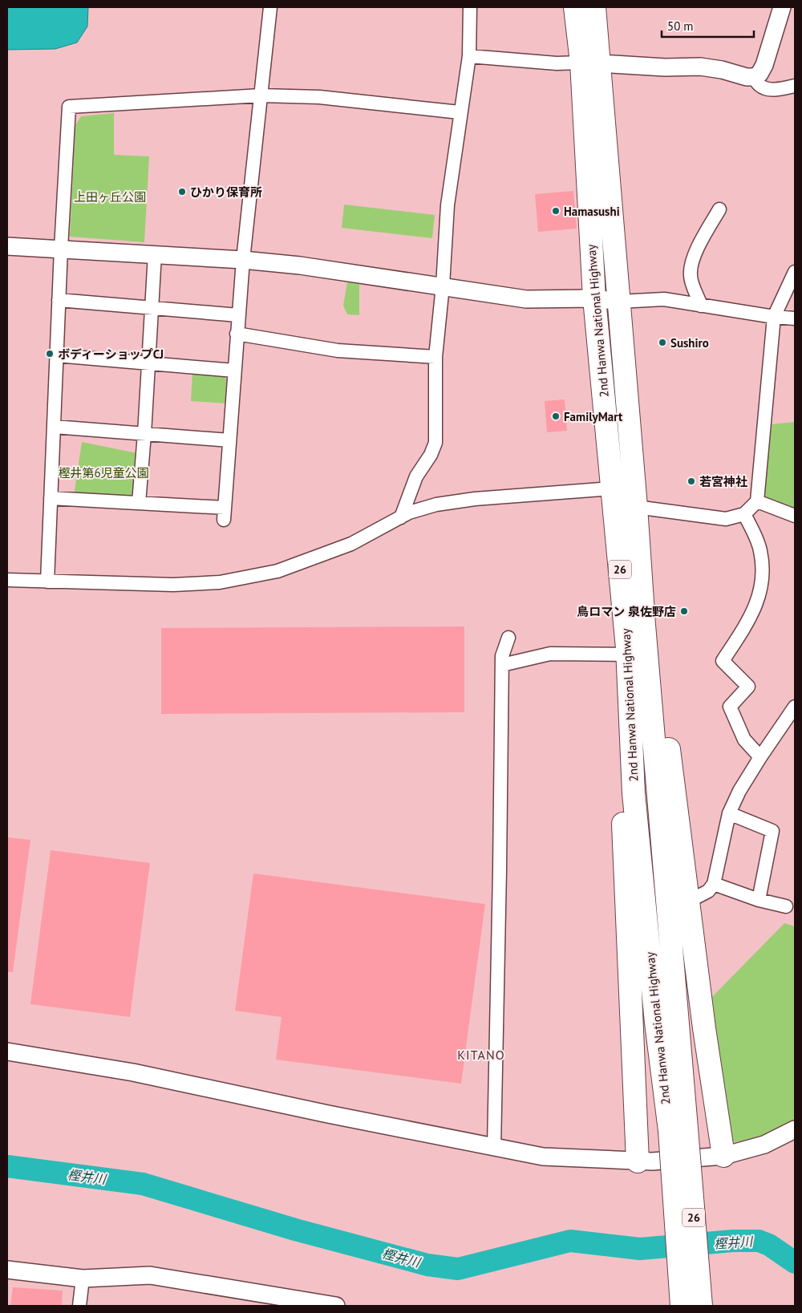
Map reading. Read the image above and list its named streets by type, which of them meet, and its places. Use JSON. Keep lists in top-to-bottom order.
{
  "streets": {
    "highway": ["2nd Hanwa National Highway", "26"]
  },
  "districts": ["KITANO"],
  "water": ["樫井川"],
  "parks": ["上田ヶ丘公園", "樫井第6児童公園"],
  "places": [
    "ひかり保育所",
    "Hamasushi",
    "Sushiro",
    "ボディーショップCJ",
    "FamilyMart",
    "若宮神社",
    "鳥ロマン 泉佐野店"
  ],
  "scale_bar": "50 m"
}
